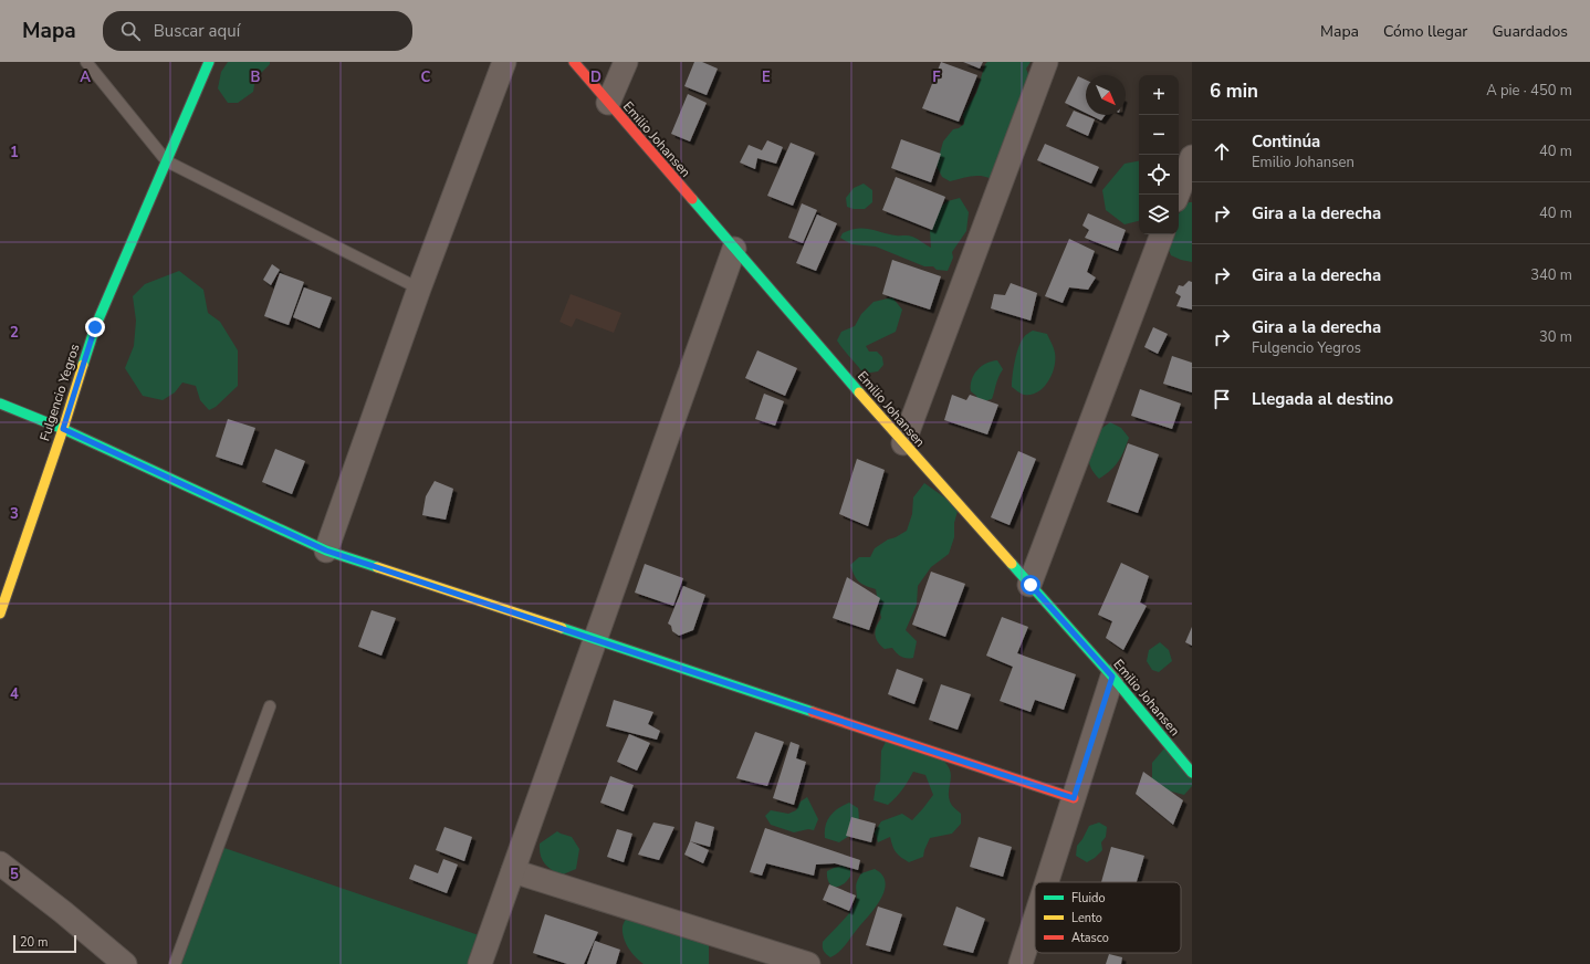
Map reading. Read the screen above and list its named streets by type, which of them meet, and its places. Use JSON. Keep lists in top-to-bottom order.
{
  "streets": {
    "street": ["Emilio Johansen", "Fulgencio Yegros"]
  },
  "legend": ["Fluido", "Lento", "Atasco"],
  "scale_bar": "20 m",
  "north": "bottom right",
  "page": {
    "header": "Mapa",
    "search": "Buscar aquí",
    "nav": ["Mapa", "Cómo llegar", "Guardados"],
    "heading": ["6 min", "A pie · 450 m"],
    "map_buttons": ["+", "−"],
    "list": [
      ["Continúa", "Emilio Johansen", "40 m"],
      ["Gira a la derecha", "40 m"],
      ["Gira a la derecha", "340 m"],
      ["Gira a la derecha", "Fulgencio Yegros", "30 m"],
      "Llegada al destino"
    ],
    "scale": "20 m"
  },
  "grid": {
    "columns": [
      "A",
      "B",
      "C",
      "D",
      "E",
      "F"
    ],
    "rows": [
      "1",
      "2",
      "3",
      "4",
      "5"
    ]
  }
}
